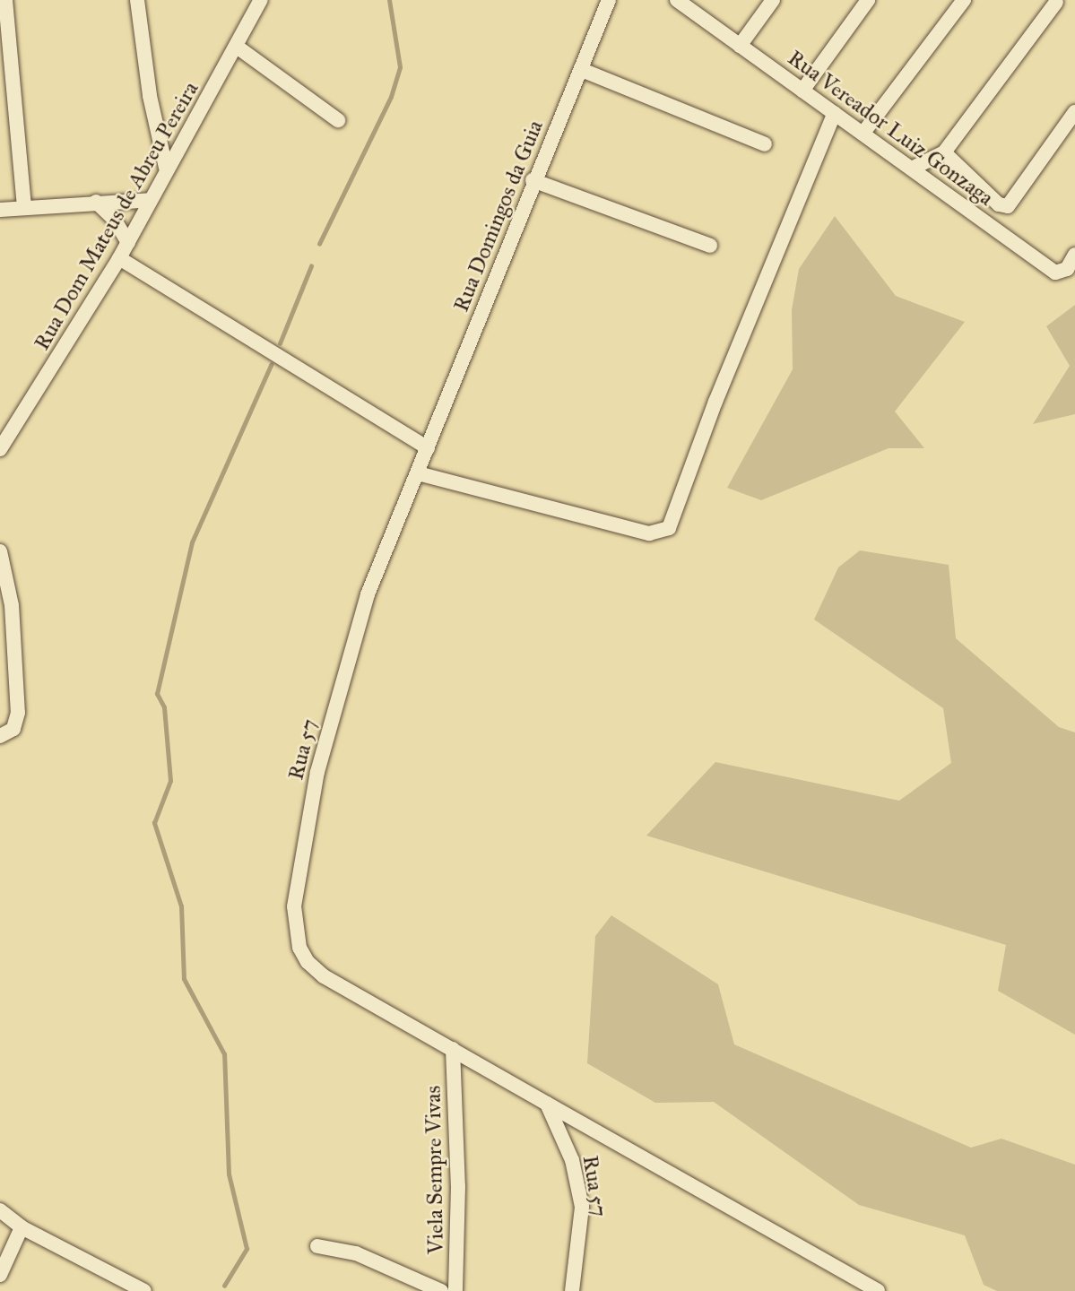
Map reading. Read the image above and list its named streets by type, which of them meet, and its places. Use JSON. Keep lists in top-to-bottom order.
{
  "streets": {
    "street": [
      "Rua Vereador Luiz Gonzaga",
      "Rua Dom Mateus de Abreu Pereira",
      "Rua Domingos da Guia",
      "Rua 57",
      "Viela Sempre Vivas"
    ]
  },
  "crossings": [
    ["Rua Domingos da Guia", "Rua 57"],
    ["Rua 57", "Viela Sempre Vivas"]
  ]
}
